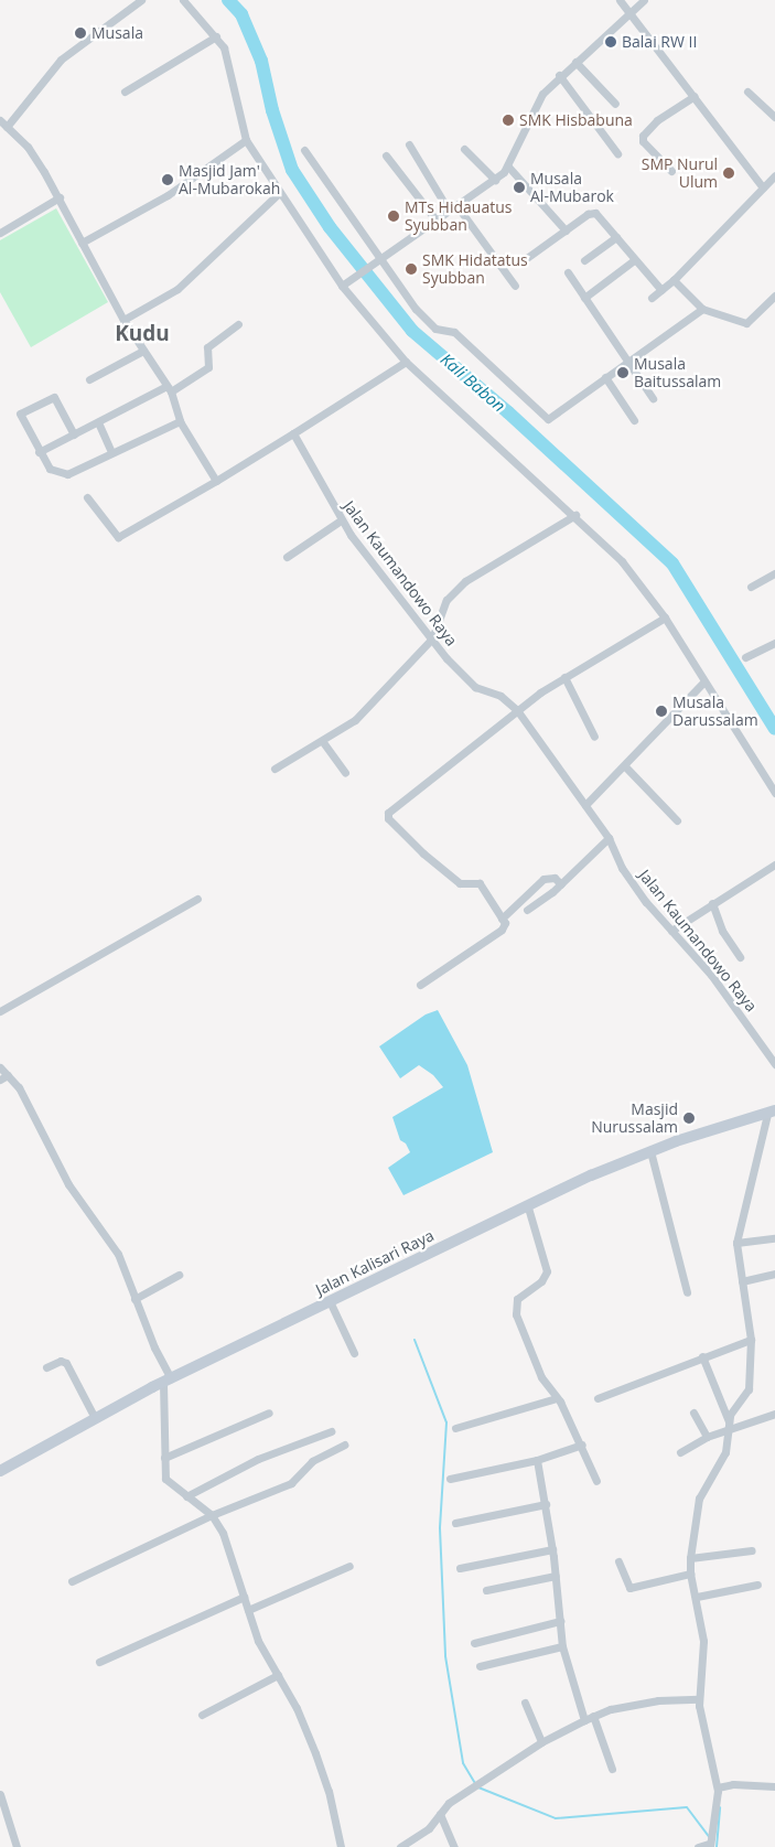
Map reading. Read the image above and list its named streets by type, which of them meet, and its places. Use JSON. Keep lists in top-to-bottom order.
{
  "streets": {
    "street": ["Jalan Kaumandowo Raya", "Jalan Kalisari Raya"]
  },
  "districts": ["Kudu"],
  "water": ["Kali Babon"],
  "places": [
    "Musala",
    "Balai RW II",
    "SMK Hisbabuna",
    "SMP Nurul Ulum",
    "Masjid Jam' Al-Mubarokah",
    "Musala Al-Mubarok",
    "MTs Hidauatus Syubban",
    "SMK Hidatatus Syubban",
    "Musala Baitussalam",
    "Musala Darussalam",
    "Masjid Nurussalam"
  ]
}
